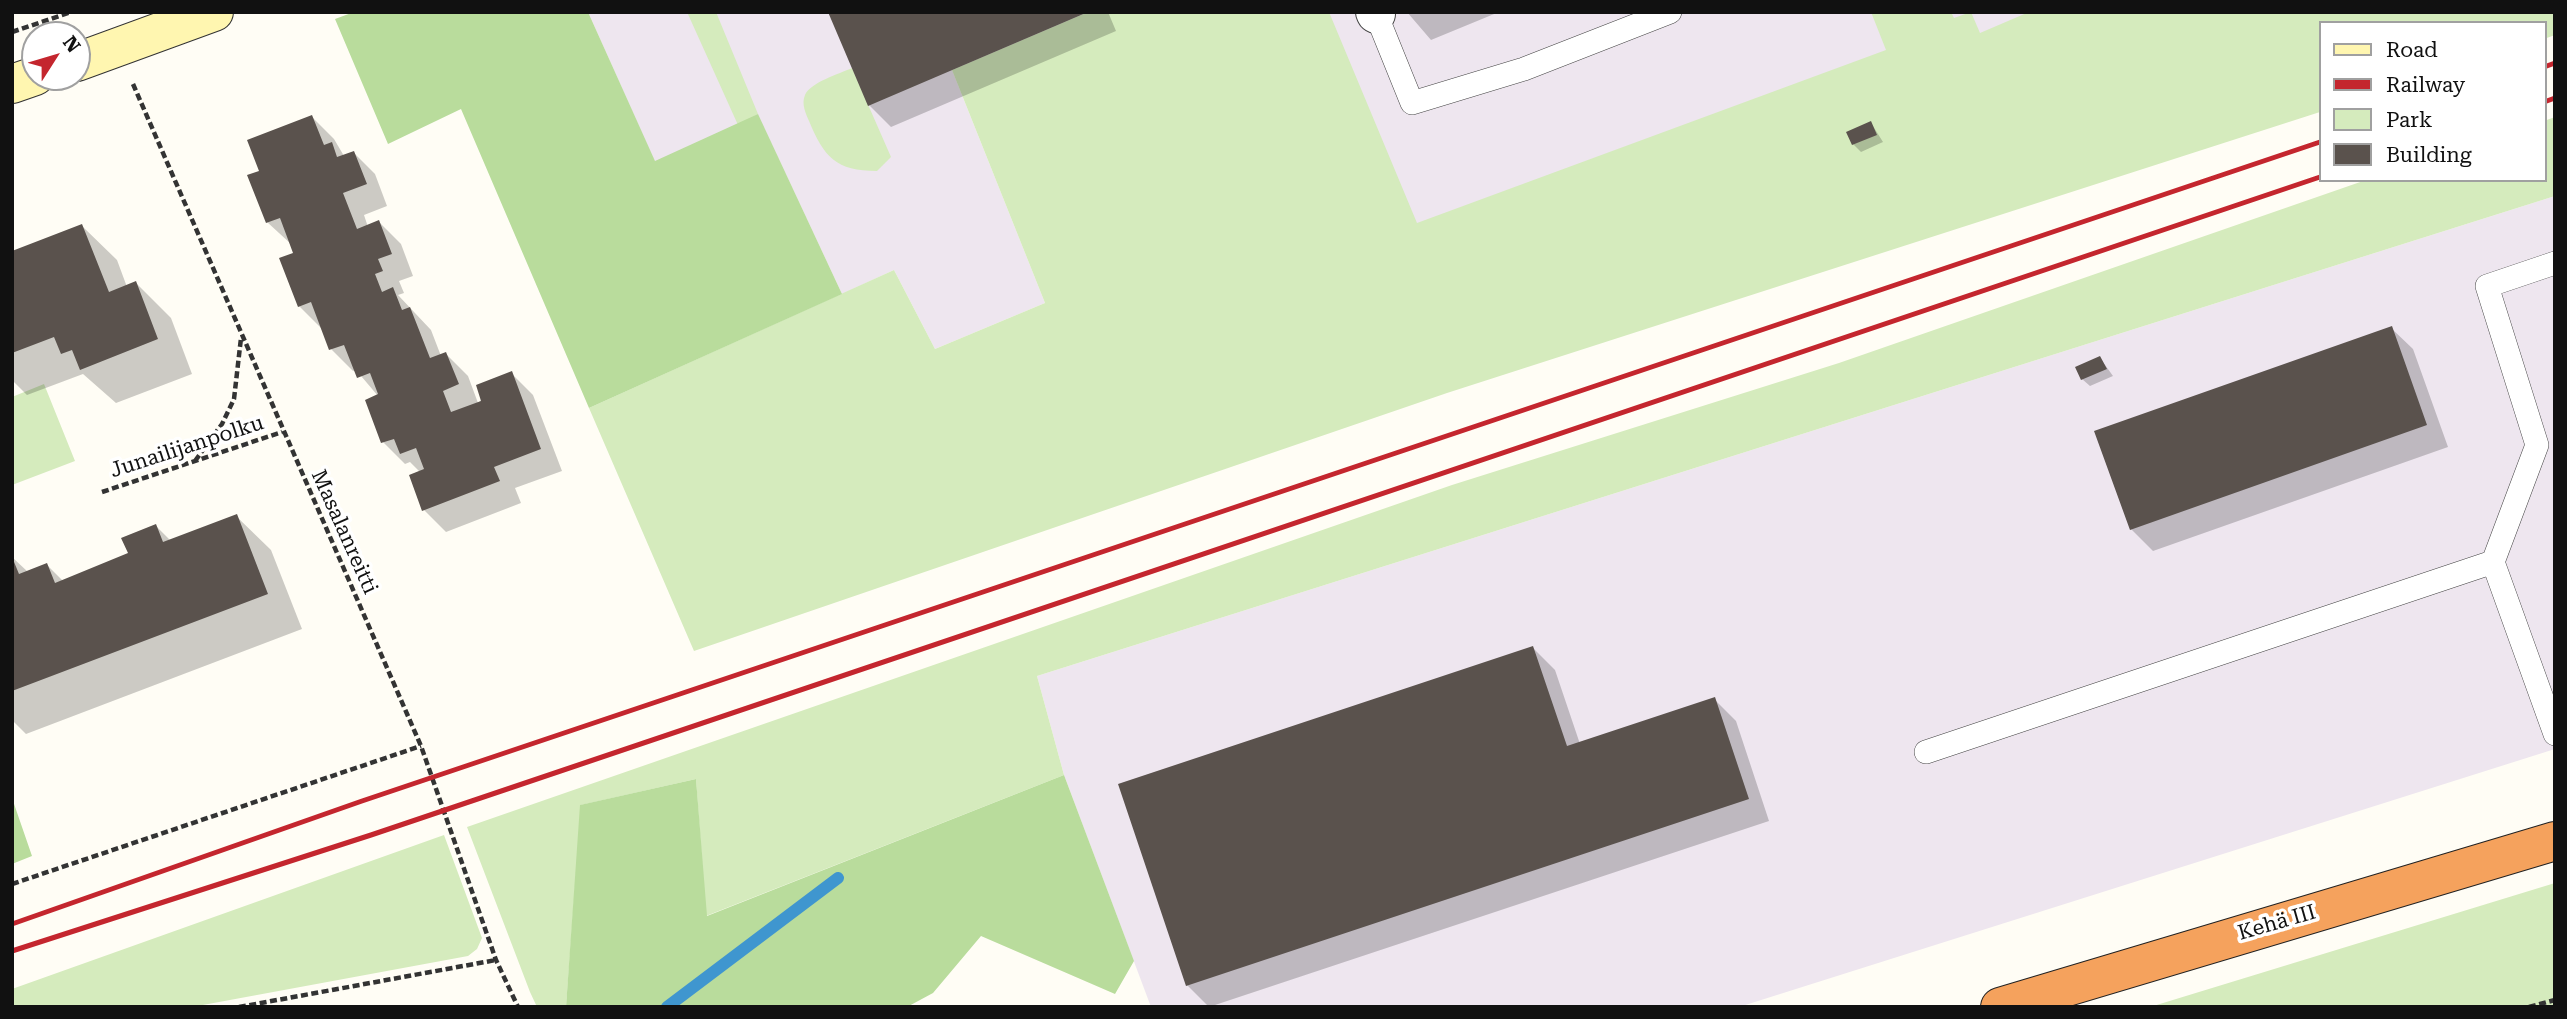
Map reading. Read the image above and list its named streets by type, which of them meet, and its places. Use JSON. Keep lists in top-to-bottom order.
{
  "streets": {
    "highway": ["Kehä III"],
    "path": ["Junailijanpolku", "Masalanreitti"]
  },
  "crossings": [
    ["Junailijanpolku", "Masalanreitti"]
  ],
  "legend": [
    "Road",
    "Railway",
    "Park",
    "Building"
  ],
  "north": "top right"
}
